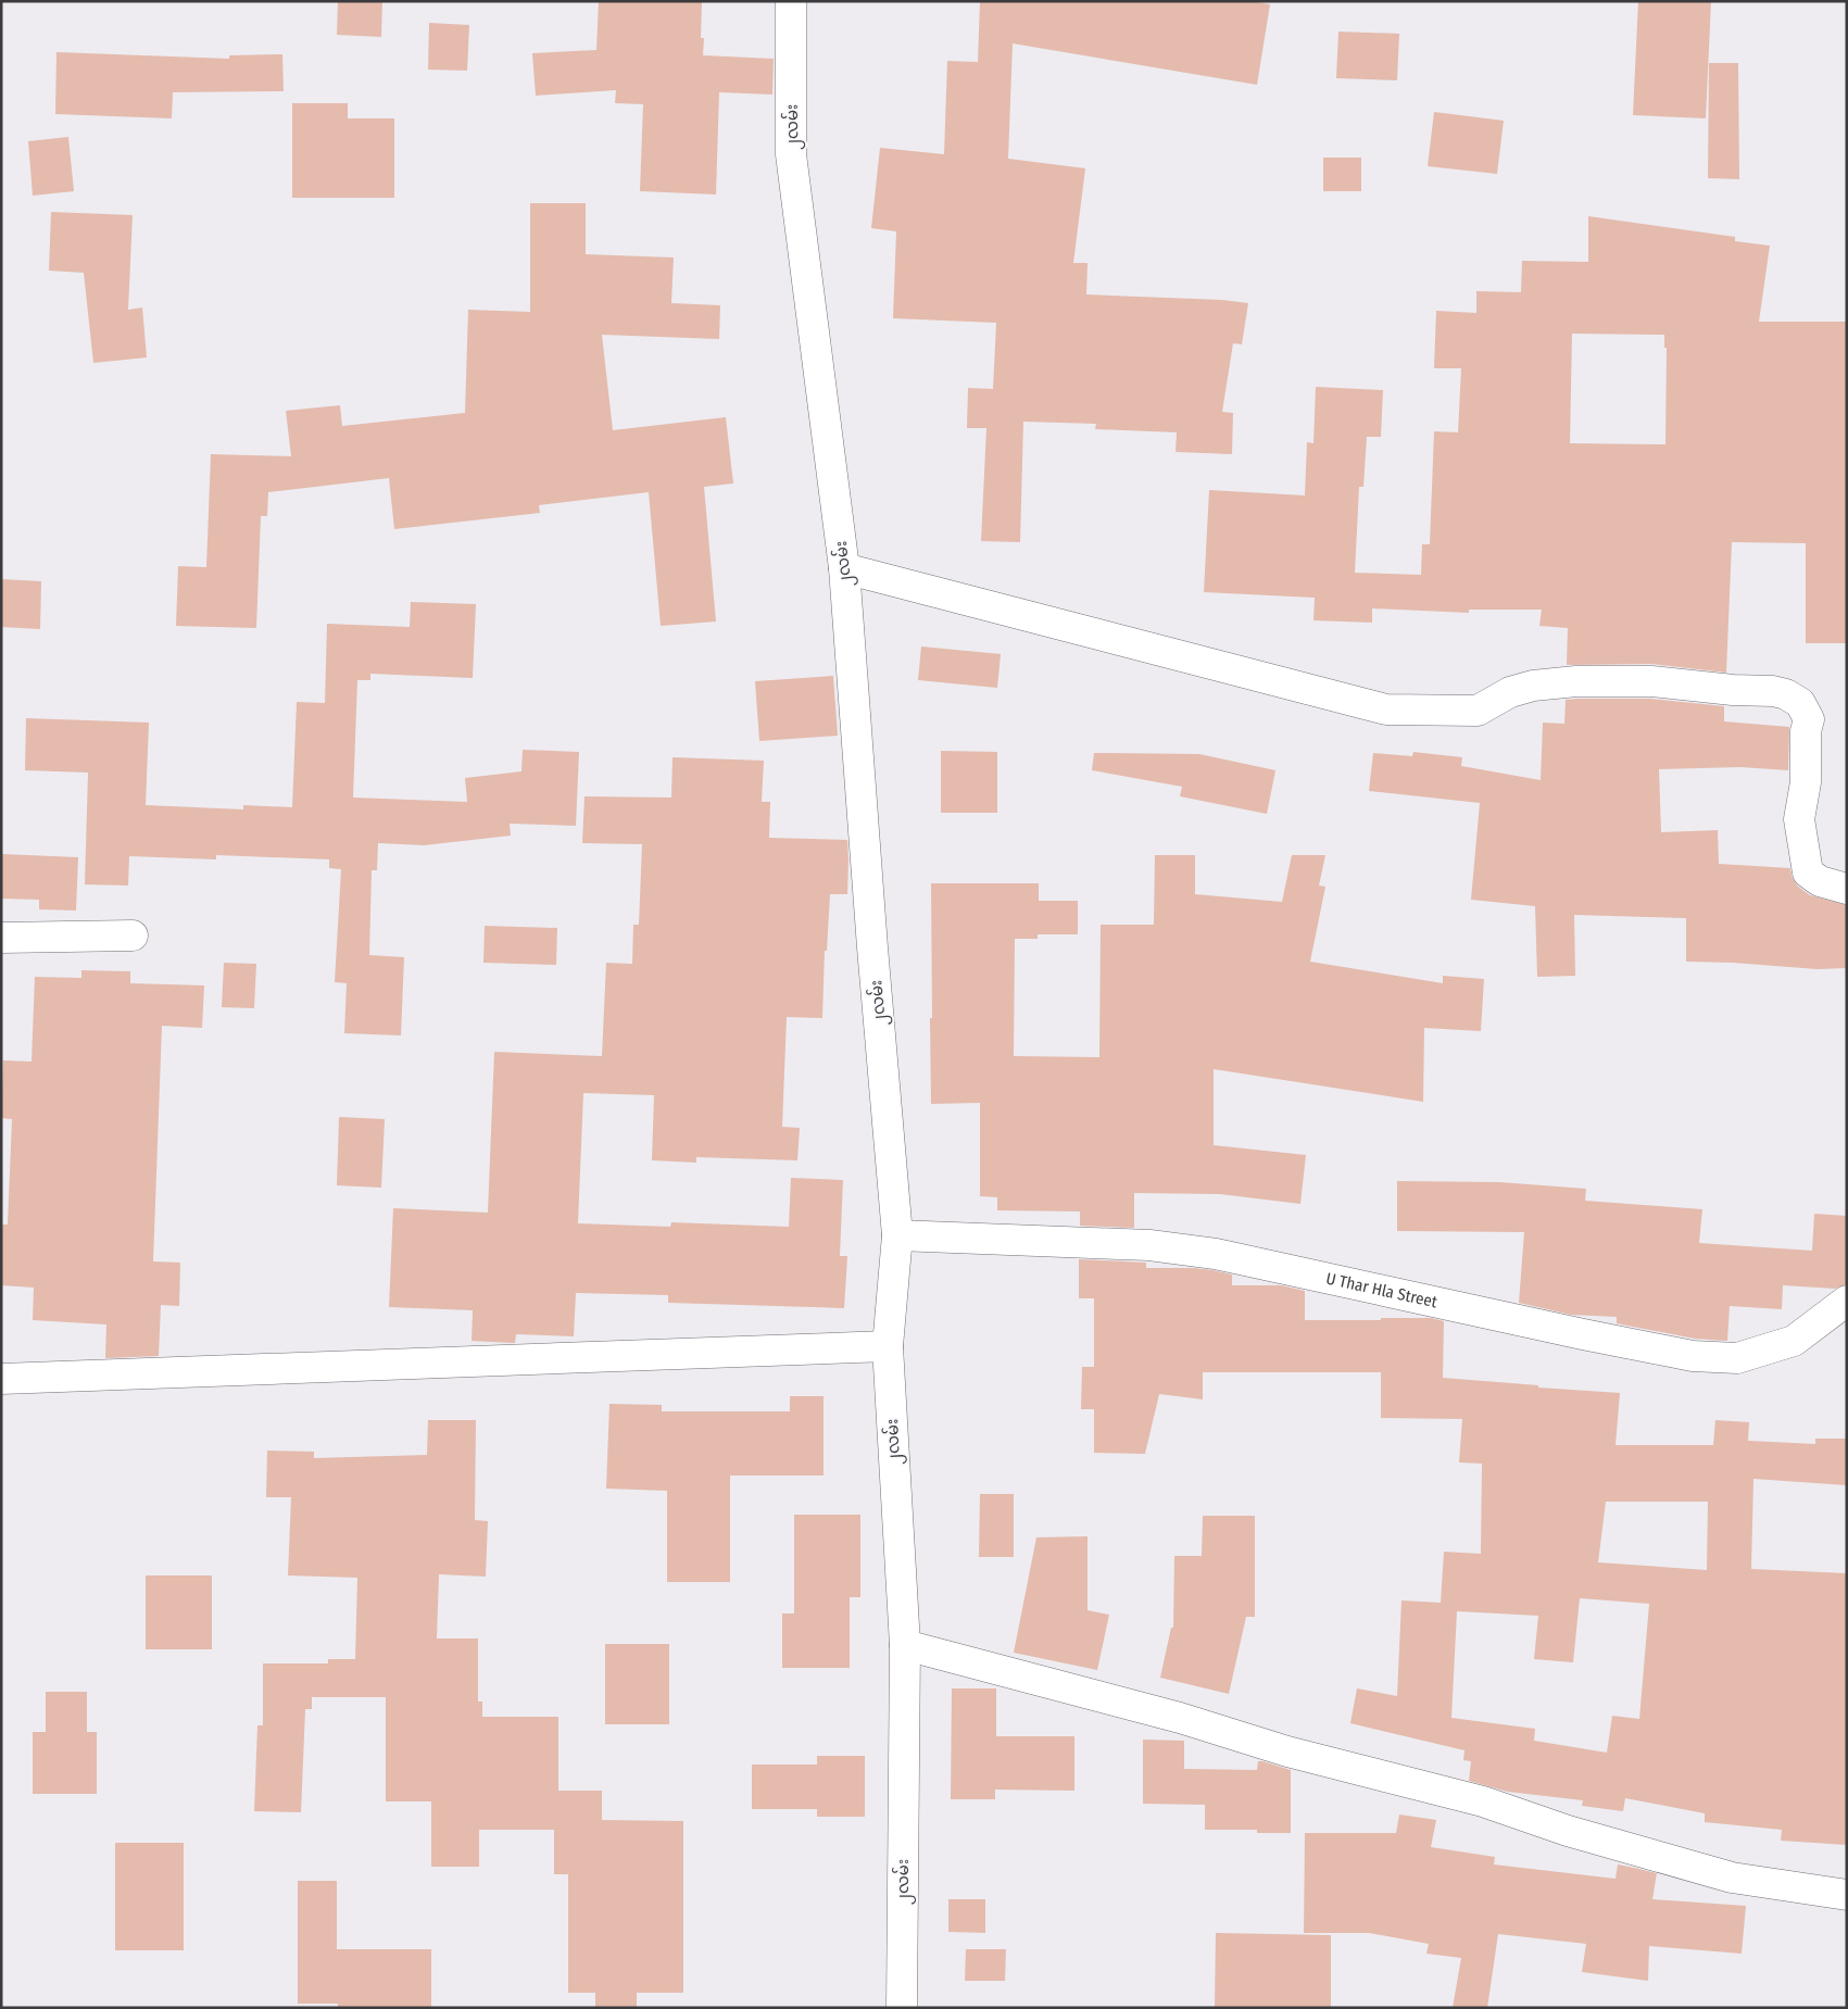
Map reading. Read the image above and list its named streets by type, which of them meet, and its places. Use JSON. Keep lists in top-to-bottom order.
{
  "streets": {
    "street": ["၂လမ်း", "U Thar Hla Street"]
  },
  "crossings": [
    ["၂လမ်း", "U Thar Hla Street"]
  ]
}
